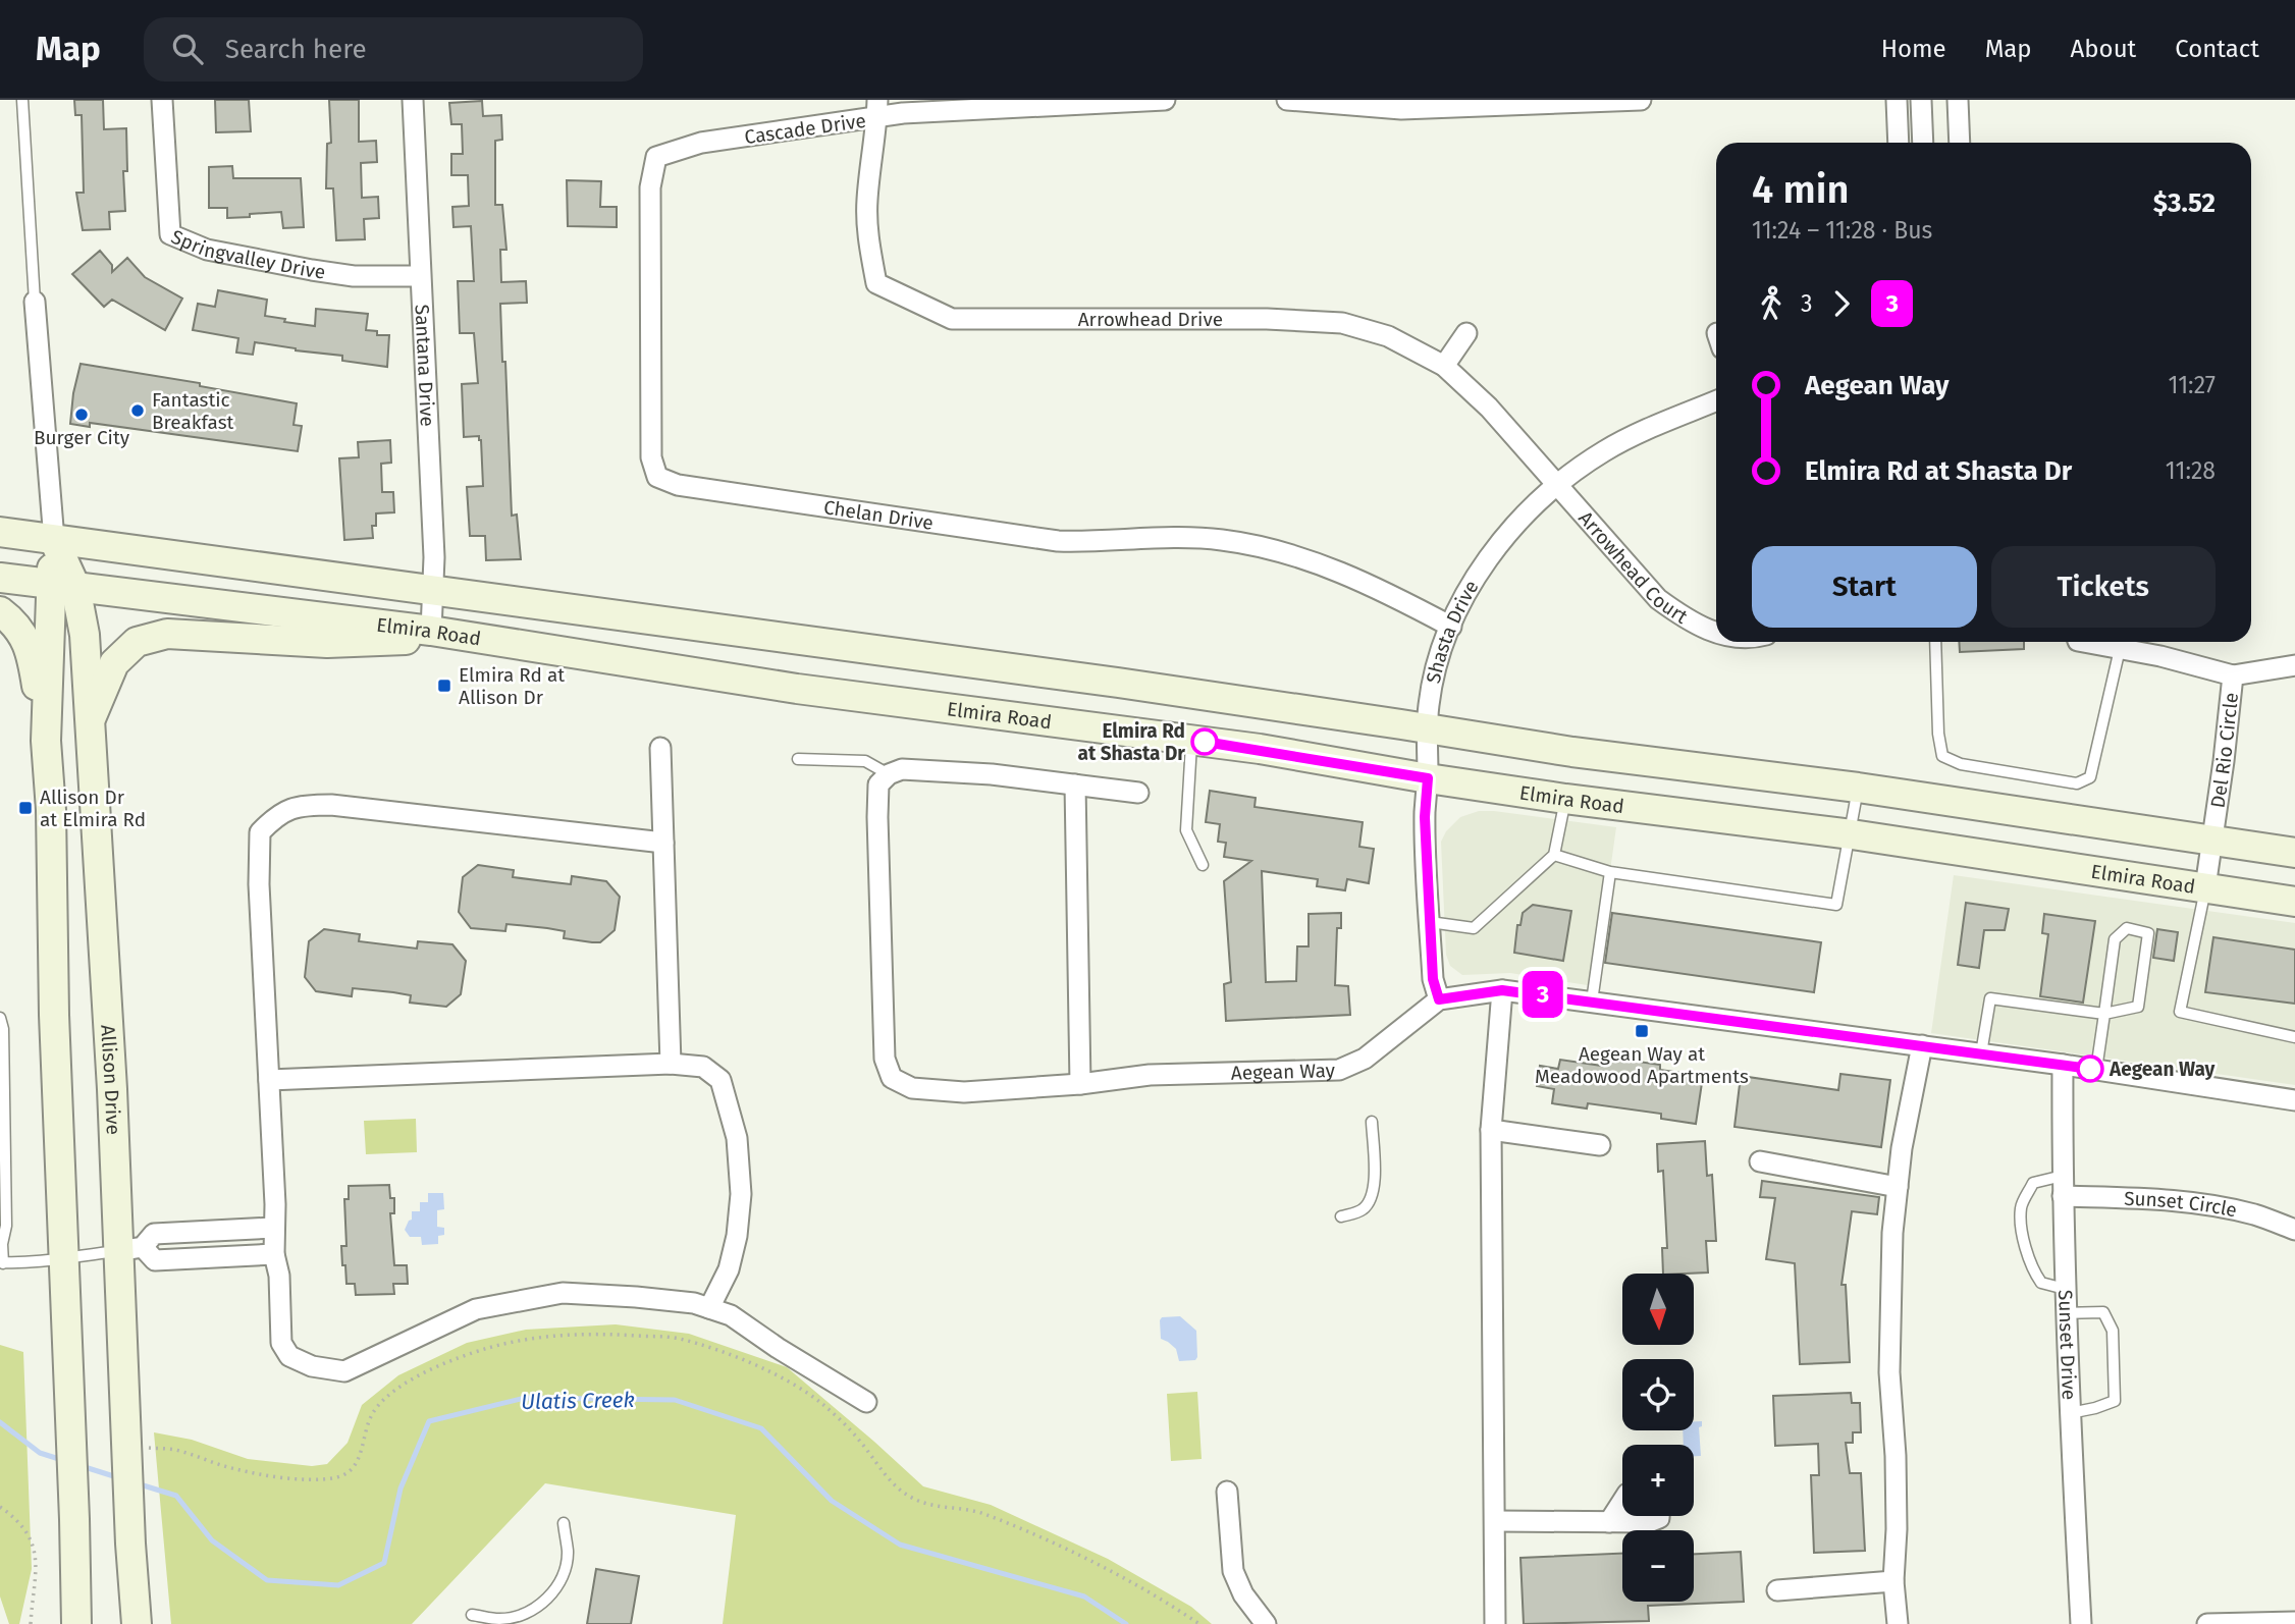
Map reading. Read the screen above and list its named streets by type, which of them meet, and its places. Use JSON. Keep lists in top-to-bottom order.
{
  "streets": {
    "main road": ["Elmira Road", "Allison Drive"],
    "street": [
      "Cascade Drive",
      "Springvalley Drive",
      "Arrowhead Drive",
      "Santana Drive",
      "Chelan Drive",
      "Arrowhead Court",
      "Shasta Drive",
      "Del Rio Circle",
      "Aegean Way",
      "Sunset Circle",
      "Sunset Drive"
    ]
  },
  "crossings": [
    ["Cascade Drive", "Arrowhead Drive"],
    ["Cascade Drive", "Chelan Drive"],
    ["Springvalley Drive", "Santana Drive"],
    ["Arrowhead Drive", "Arrowhead Court"],
    ["Arrowhead Drive", "Shasta Drive"],
    ["Santana Drive", "Elmira Road"],
    ["Chelan Drive", "Shasta Drive"],
    ["Arrowhead Court", "Shasta Drive"],
    ["Elmira Road", "Shasta Drive"],
    ["Elmira Road", "Del Rio Circle"],
    ["Elmira Road", "Allison Drive"],
    ["Shasta Drive", "Aegean Way"],
    ["Sunset Circle", "Sunset Drive"]
  ],
  "water": ["Ulatis Creek"],
  "places": {
    "other": [
      "Fantastic Breakfast",
      "Burger City",
      "Elmira Rd at Shasta Dr",
      "Aegean Way"
    ],
    "transit": ["Elmira Rd at Allison Dr", "Allison Dr at Elmira Rd", "Aegean Way at Meadowood Apartments"]
  },
  "lines": ["bus line 3"],
  "north": "bottom",
  "page": {
    "header": "Map",
    "search": "Search here",
    "nav": [
      "Home",
      "Map",
      "About",
      "Contact"
    ],
    "on_map": "3",
    "heading": ["4 min", "11:24 – 11:28 · Bus", "$3.52"],
    "legs": ["3", "3"],
    "list": [
      {
        "name": "Aegean Way",
        "value": "11:27"
      },
      {
        "name": "Elmira Rd at Shasta Dr",
        "value": "11:28"
      }
    ],
    "buttons": ["Start", "Tickets"],
    "map_buttons": ["+", "−"]
  }
}
